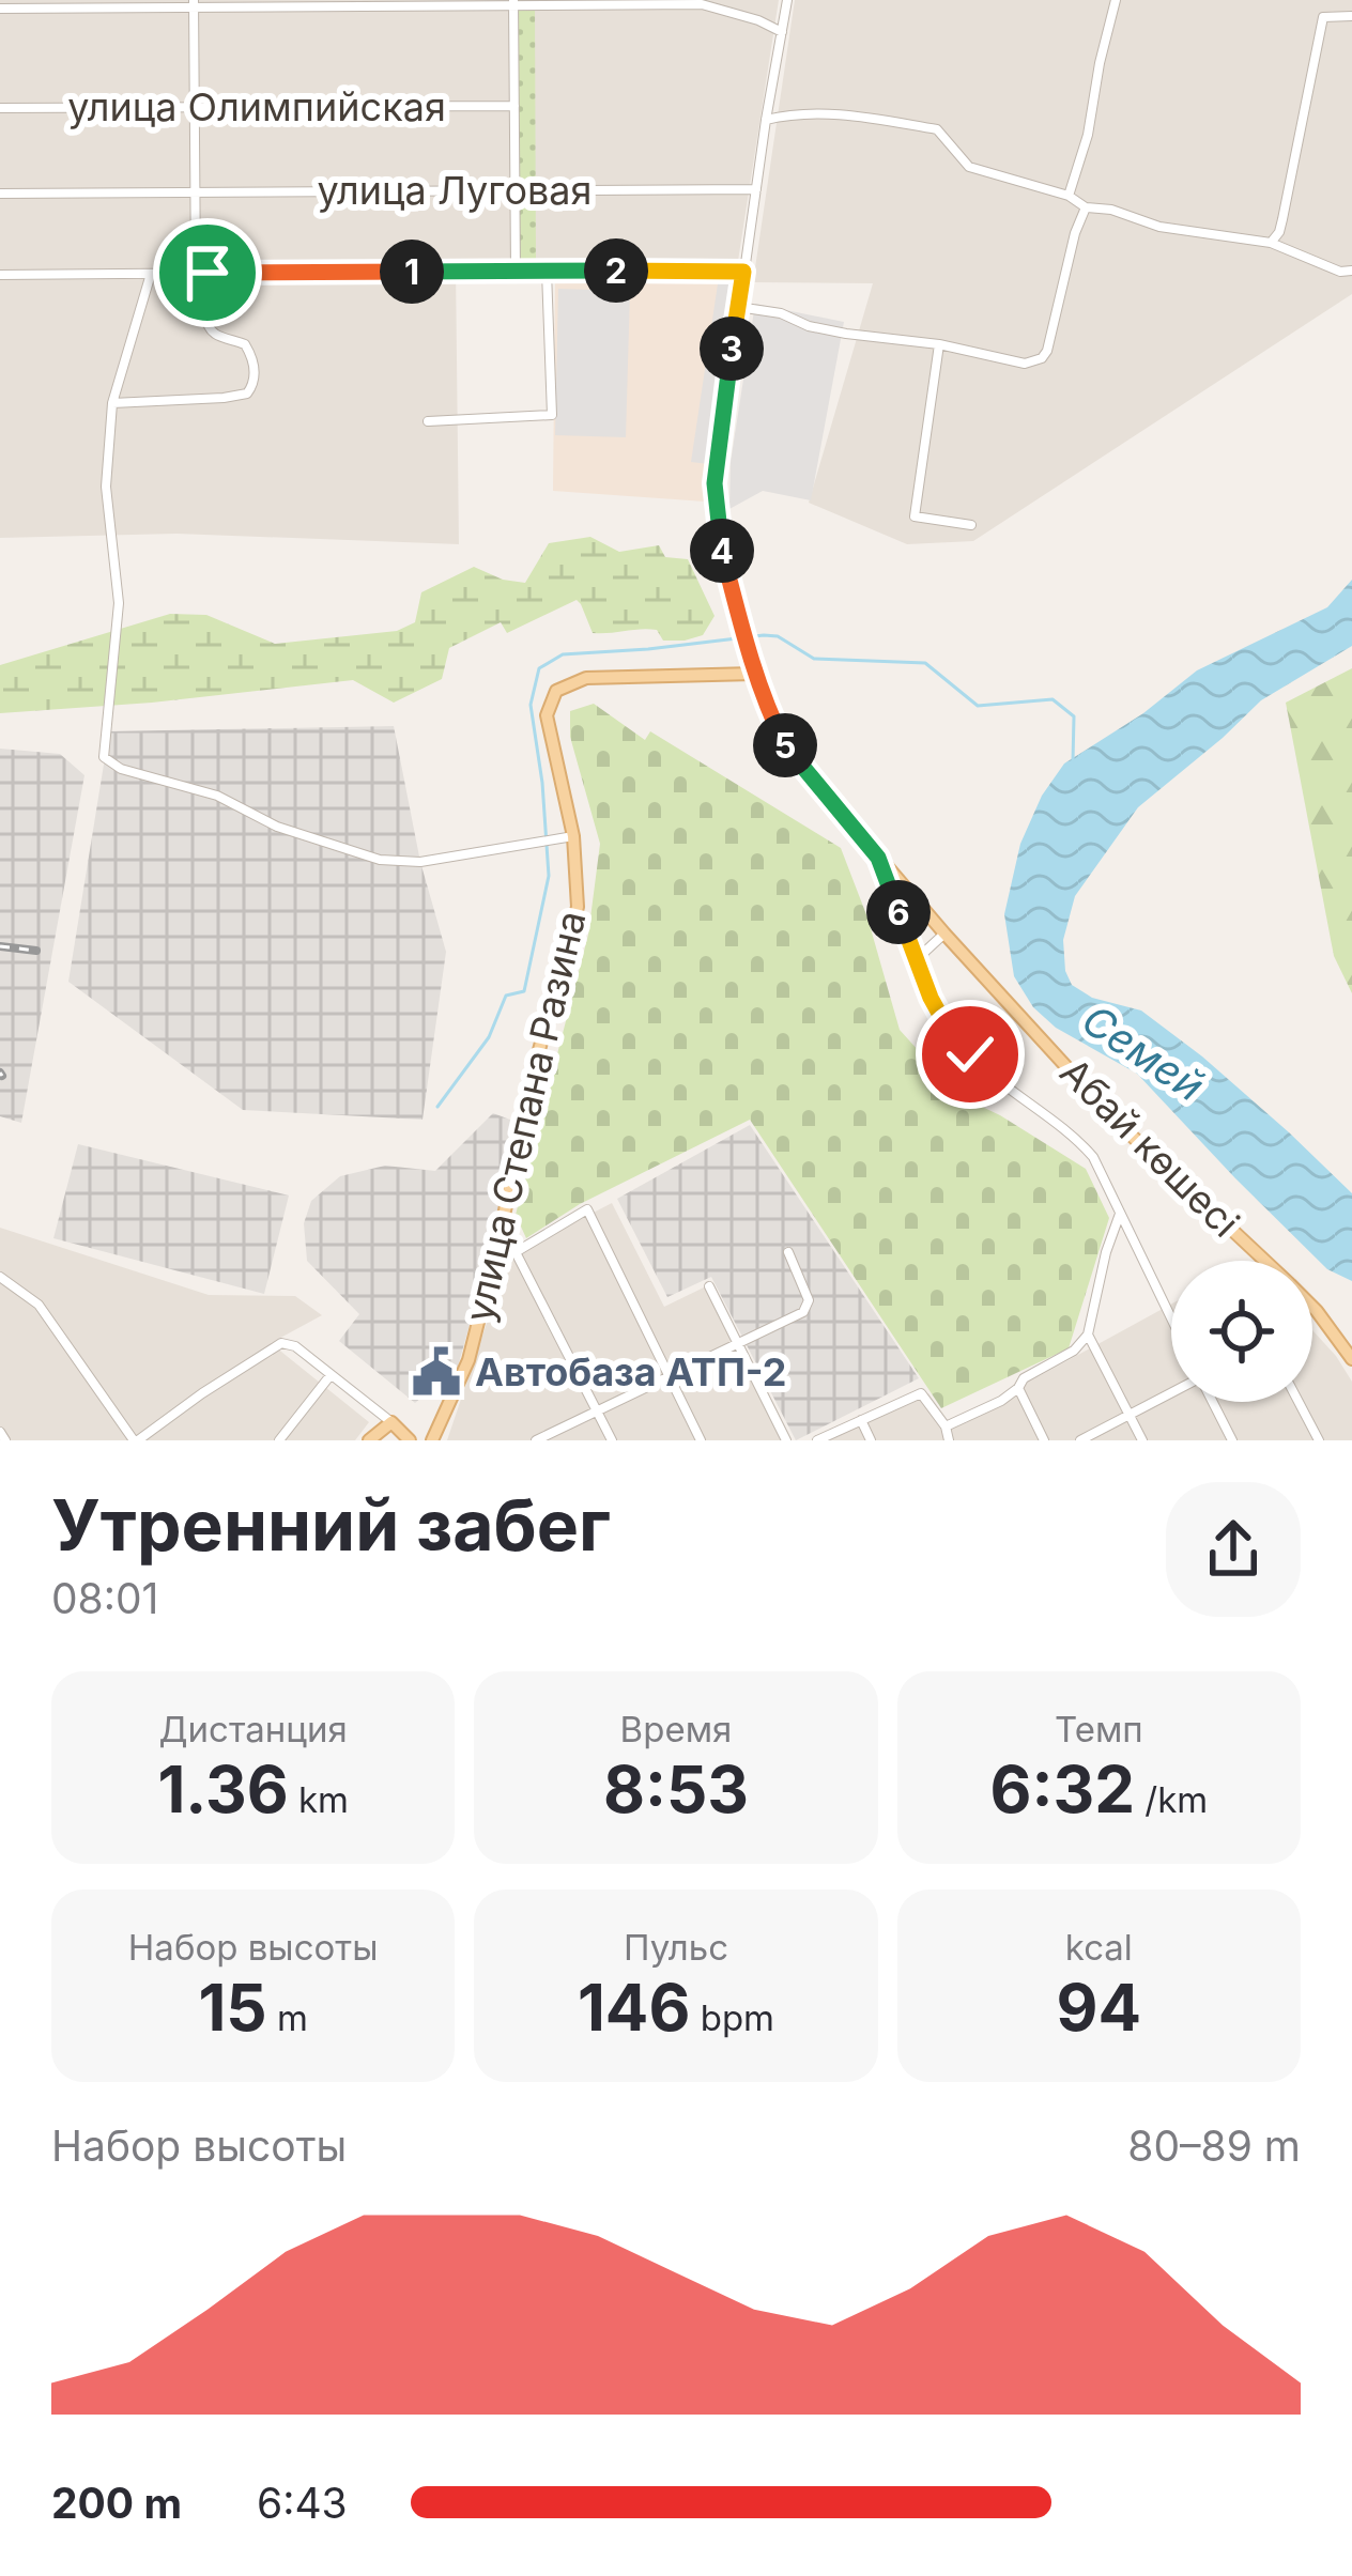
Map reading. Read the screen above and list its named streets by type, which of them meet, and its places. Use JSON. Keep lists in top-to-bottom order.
{
  "streets": {
    "main road": ["улица Степана Разина", "Абай көшесі"],
    "street": ["улица Олимпийская", "улица Луговая"]
  },
  "crossings": [
    ["улица Луговая", "Абай көшесі"],
    ["улица Степана Разина", "Абай көшесі"]
  ],
  "water": ["Семей"],
  "places": {
    "public building": ["Автобаза АТП-2"]
  },
  "page": {
    "pins": [
      "2",
      "1",
      "3",
      "4",
      "5",
      "6"
    ],
    "heading": ["Утренний забег", "08:01"],
    "stats": [
      ["Дистанция", "1.36 km"],
      ["Время", "8:53"],
      ["Темп", "6:32 /km"],
      ["Набор высоты", "15 m"],
      ["Пульс", "146 bpm"],
      ["kcal", "94"]
    ],
    "chart": ["Набор высоты", "80–89 m"],
    "list": [
      {
        "name": "200 m",
        "note": "6:43"
      }
    ]
  }
}
